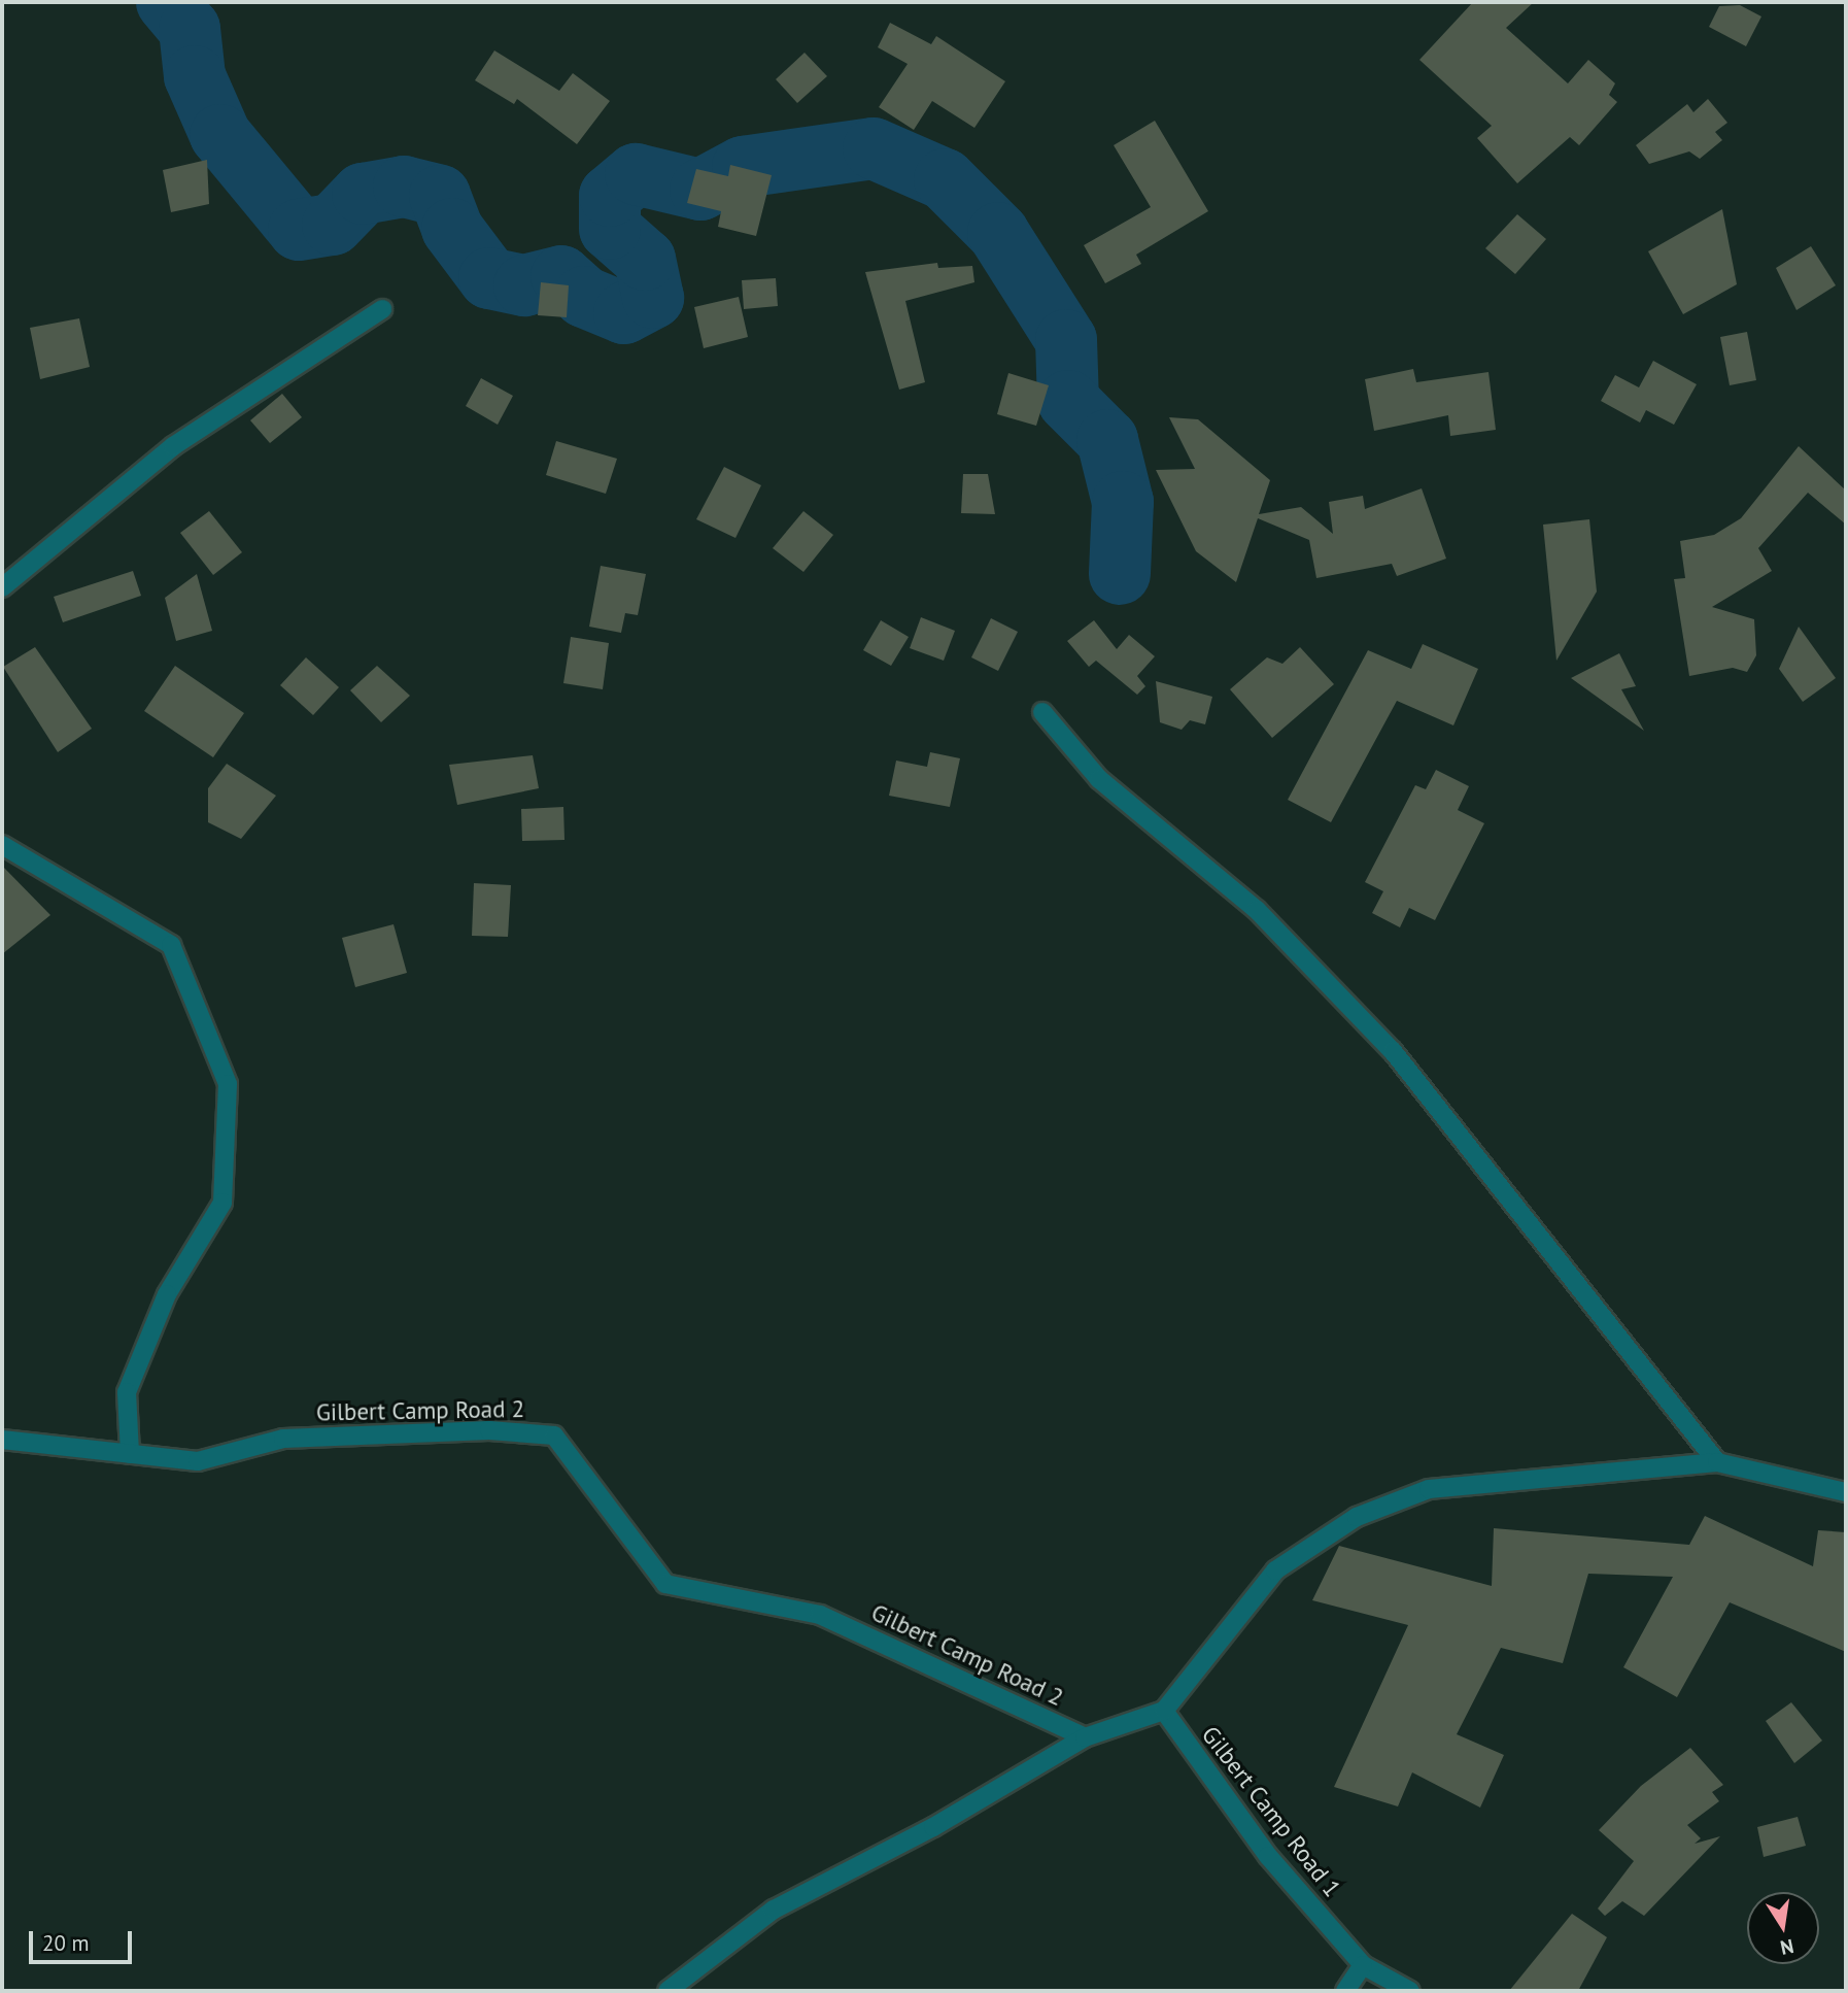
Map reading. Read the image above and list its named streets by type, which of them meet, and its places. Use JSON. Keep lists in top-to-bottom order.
{
  "streets": {
    "street": ["Gilbert Camp Road 2", "Gilbert Camp Road 1"]
  },
  "scale_bar": "20 m",
  "north": "bottom"
}
